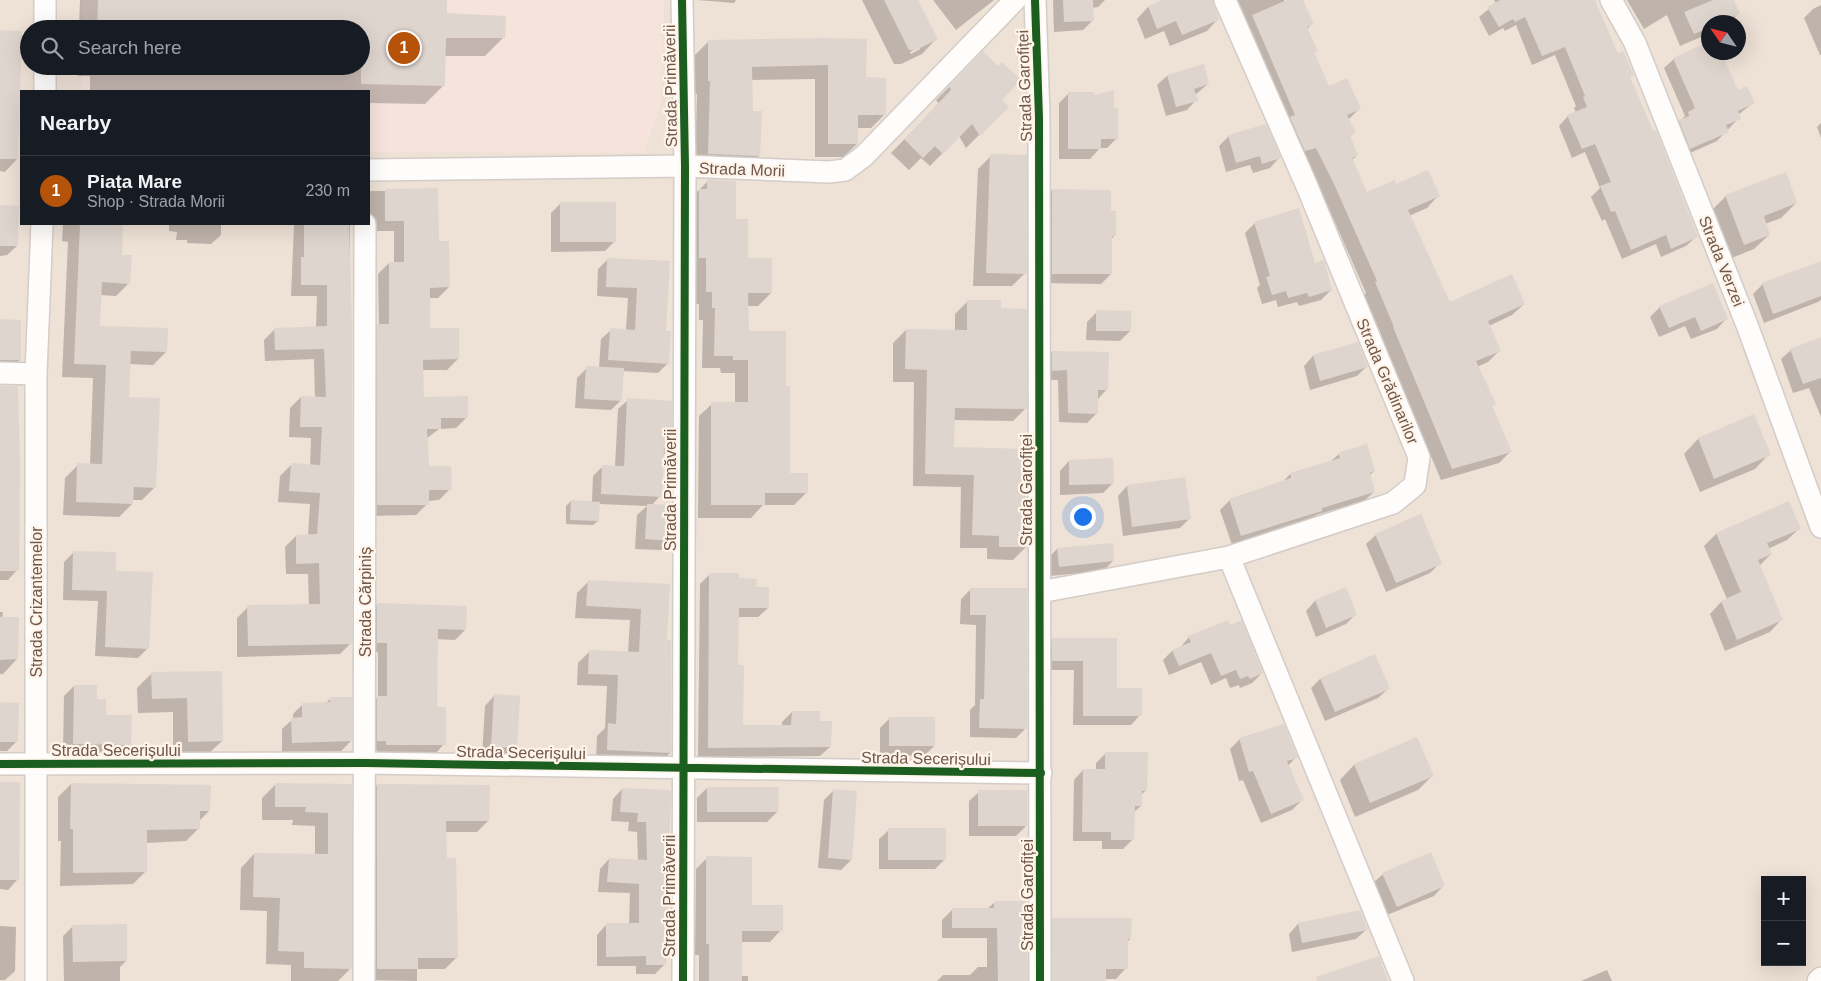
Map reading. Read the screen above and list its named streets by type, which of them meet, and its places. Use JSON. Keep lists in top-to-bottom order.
{
  "streets": {
    "street": [
      "Strada Primăverii",
      "Strada Garofiței",
      "Strada Morii",
      "Strada Verzei",
      "Strada Grădinarilor",
      "Strada Crizantemelor",
      "Strada Cărpiniș",
      "Strada Secerișului"
    ]
  },
  "crossings": [
    ["Strada Primăverii", "Strada Morii"],
    ["Strada Primăverii", "Strada Secerișului"],
    ["Strada Garofiței", "Strada Grădinarilor"],
    ["Strada Garofiței", "Strada Secerișului"],
    ["Strada Crizantemelor", "Strada Secerișului"],
    ["Strada Cărpiniș", "Strada Secerișului"]
  ],
  "north": "top left",
  "page": {
    "search": "Search here",
    "pins": "1",
    "heading": "Nearby",
    "list": [
      {
        "mark": "1",
        "name": "Piața Mare",
        "note": "Shop · Strada Morii",
        "value": "230 m"
      }
    ],
    "map_buttons": ["+", "−"]
  }
}
